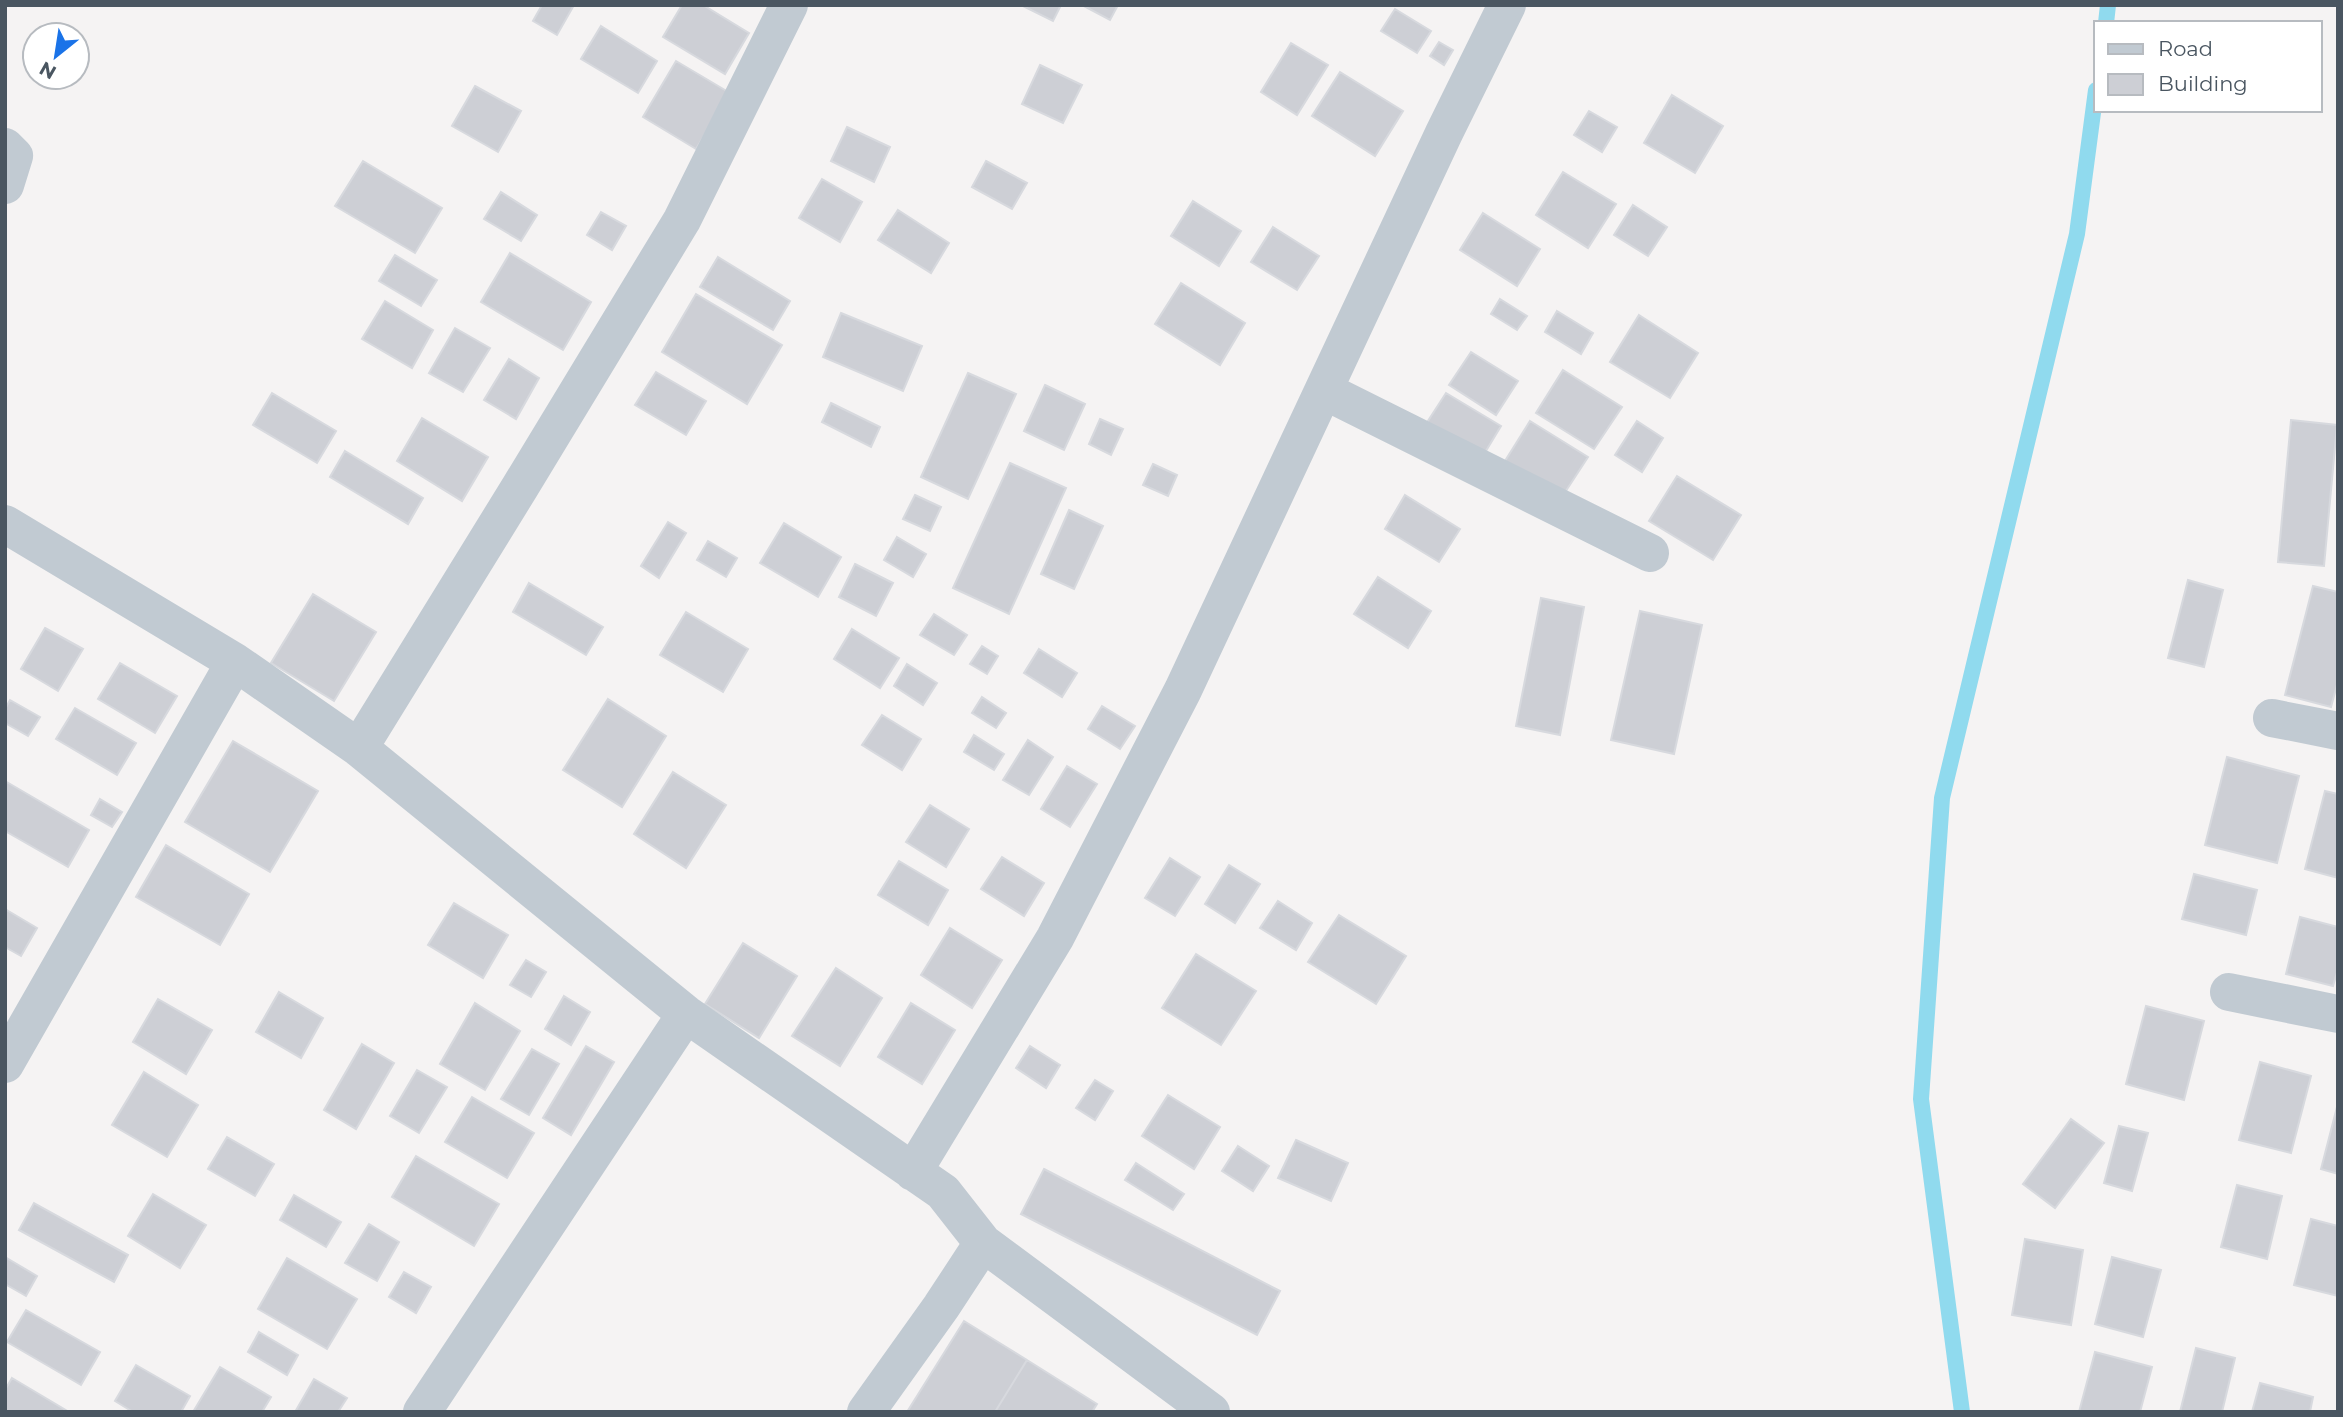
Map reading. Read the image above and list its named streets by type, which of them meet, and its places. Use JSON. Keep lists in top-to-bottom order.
{
  "legend": ["Road", "Building"],
  "north": "bottom left"
}
